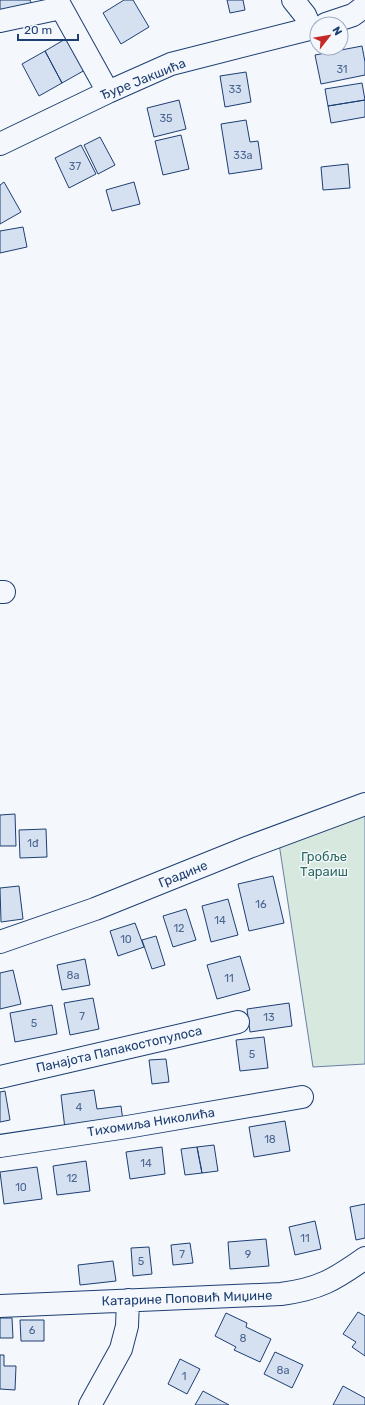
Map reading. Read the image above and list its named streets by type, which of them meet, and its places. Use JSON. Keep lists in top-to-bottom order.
{
  "streets": {
    "street": [
      "Ђуре Јакшића",
      "Градине",
      "Панајота Папакостопулоса",
      "Тихомиља Николића",
      "Катарине Поповић Миџине"
    ]
  },
  "parks": ["Гробље Тараиш"],
  "house_numbers": [
    "31",
    "33",
    "35",
    "33a",
    "37",
    "1đ",
    "16",
    "14",
    "12",
    "10",
    "8a",
    "11",
    "7",
    "13",
    "5",
    "5",
    "4",
    "18",
    "14",
    "12",
    "10",
    "11",
    "7",
    "9",
    "5",
    "6",
    "8",
    "8a",
    "1"
  ],
  "scale_bar": "20 m",
  "north": "top right"
}
